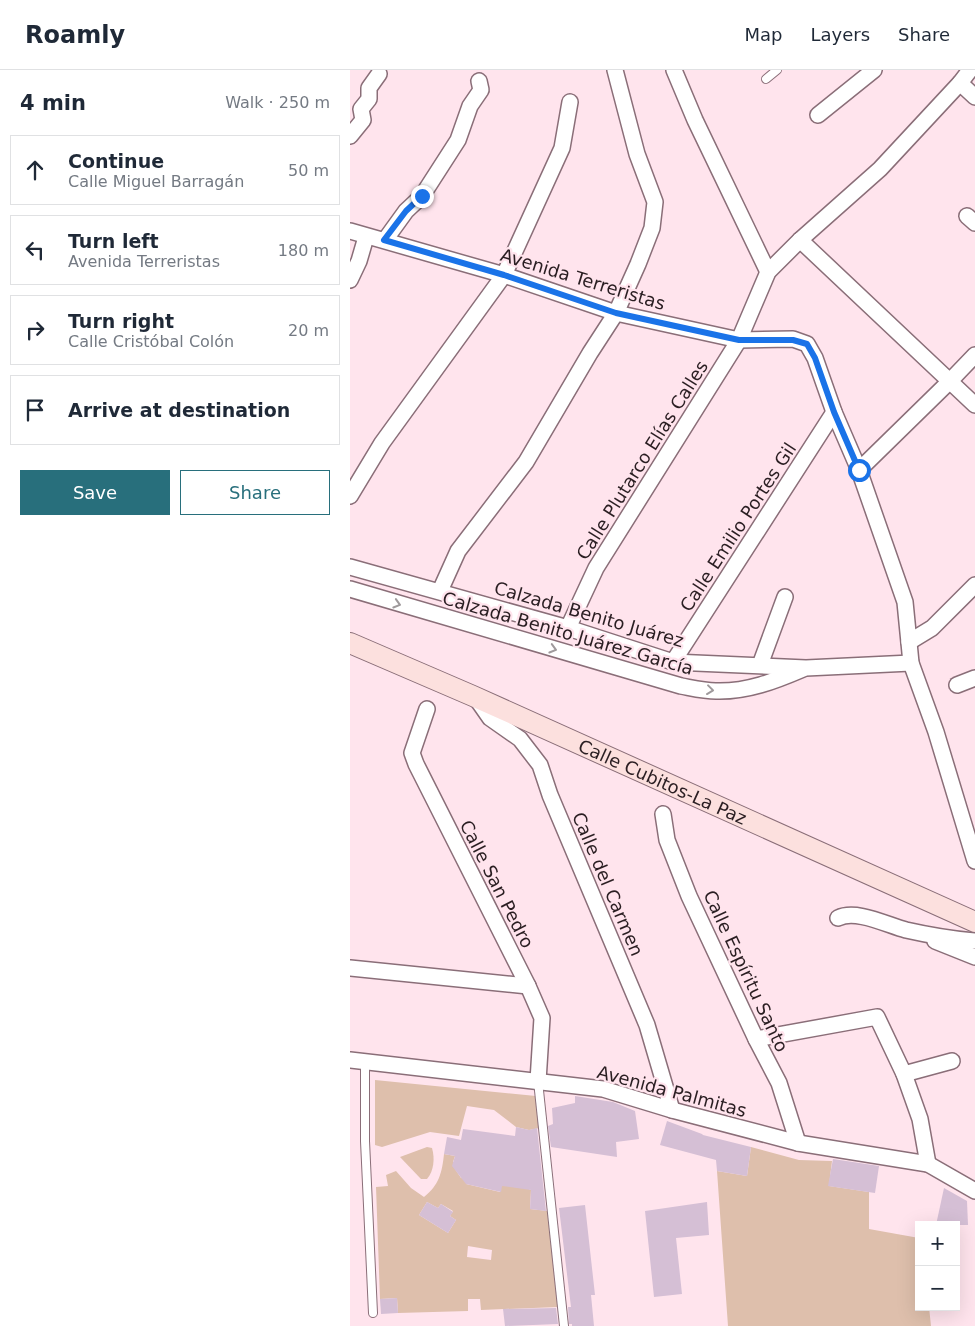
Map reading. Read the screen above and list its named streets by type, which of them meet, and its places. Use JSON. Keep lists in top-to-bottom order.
{
  "streets": {
    "main road": ["Calle Cubitos-La Paz"],
    "street": [
      "Avenida Terreristas",
      "Calle Plutarco Elías Calles",
      "Calle Emilio Portes Gil",
      "Calzada Benito Juárez",
      "Calzada Benito Juárez García",
      "Calle San Pedro",
      "Calle del Carmen",
      "Calle Espíritu Santo",
      "Avenida Palmitas"
    ]
  },
  "crossings": [
    ["Avenida Terreristas", "Calle Plutarco Elías Calles"],
    ["Avenida Terreristas", "Calle Emilio Portes Gil"],
    ["Calle Plutarco Elías Calles", "Calzada Benito Juárez"],
    ["Calle Emilio Portes Gil", "Calzada Benito Juárez"],
    ["Calzada Benito Juárez", "Calzada Benito Juárez García"],
    ["Calle Cubitos-La Paz", "Calle del Carmen"],
    ["Calle San Pedro", "Avenida Palmitas"],
    ["Calle del Carmen", "Avenida Palmitas"],
    ["Calle Espíritu Santo", "Avenida Palmitas"]
  ],
  "one_way": ["Calzada Benito Juárez García"],
  "page": {
    "header": "Roamly",
    "nav": ["Map", "Layers", "Share"],
    "heading": ["4 min", "Walk · 250 m"],
    "list": [
      ["Continue", "Calle Miguel Barragán", "50 m"],
      ["Turn left", "Avenida Terreristas", "180 m"],
      ["Turn right", "Calle Cristóbal Colón", "20 m"],
      "Arrive at destination"
    ],
    "buttons": ["Save", "Share"],
    "map_buttons": ["+", "−"]
  }
}
